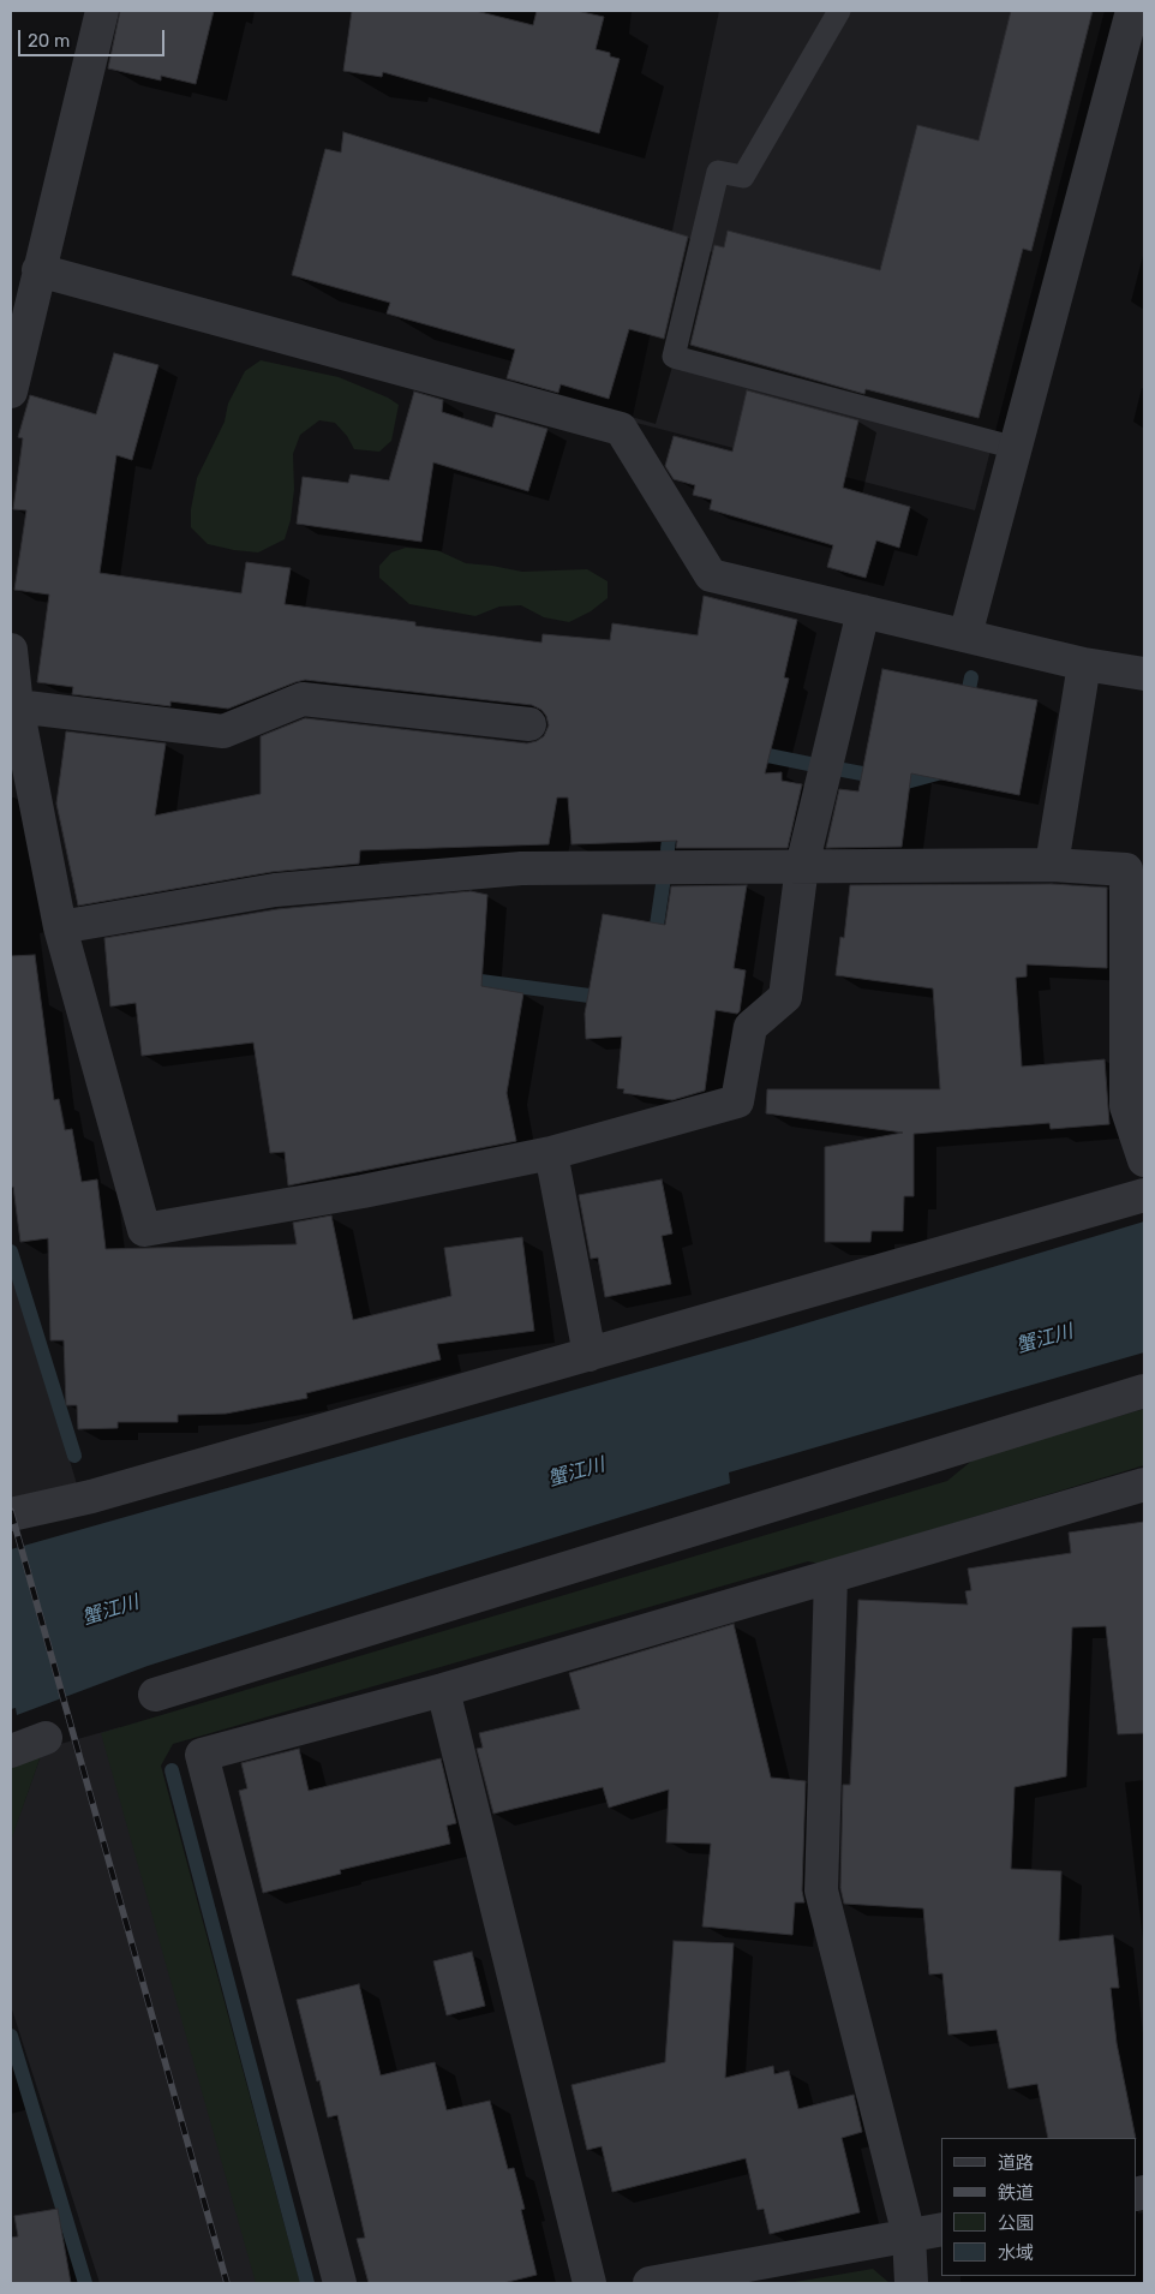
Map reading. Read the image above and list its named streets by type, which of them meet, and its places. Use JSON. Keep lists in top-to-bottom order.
{
  "water": ["蟹江川"],
  "legend": [
    "道路",
    "鉄道",
    "公園",
    "水域"
  ],
  "scale_bar": "20 m"
}
